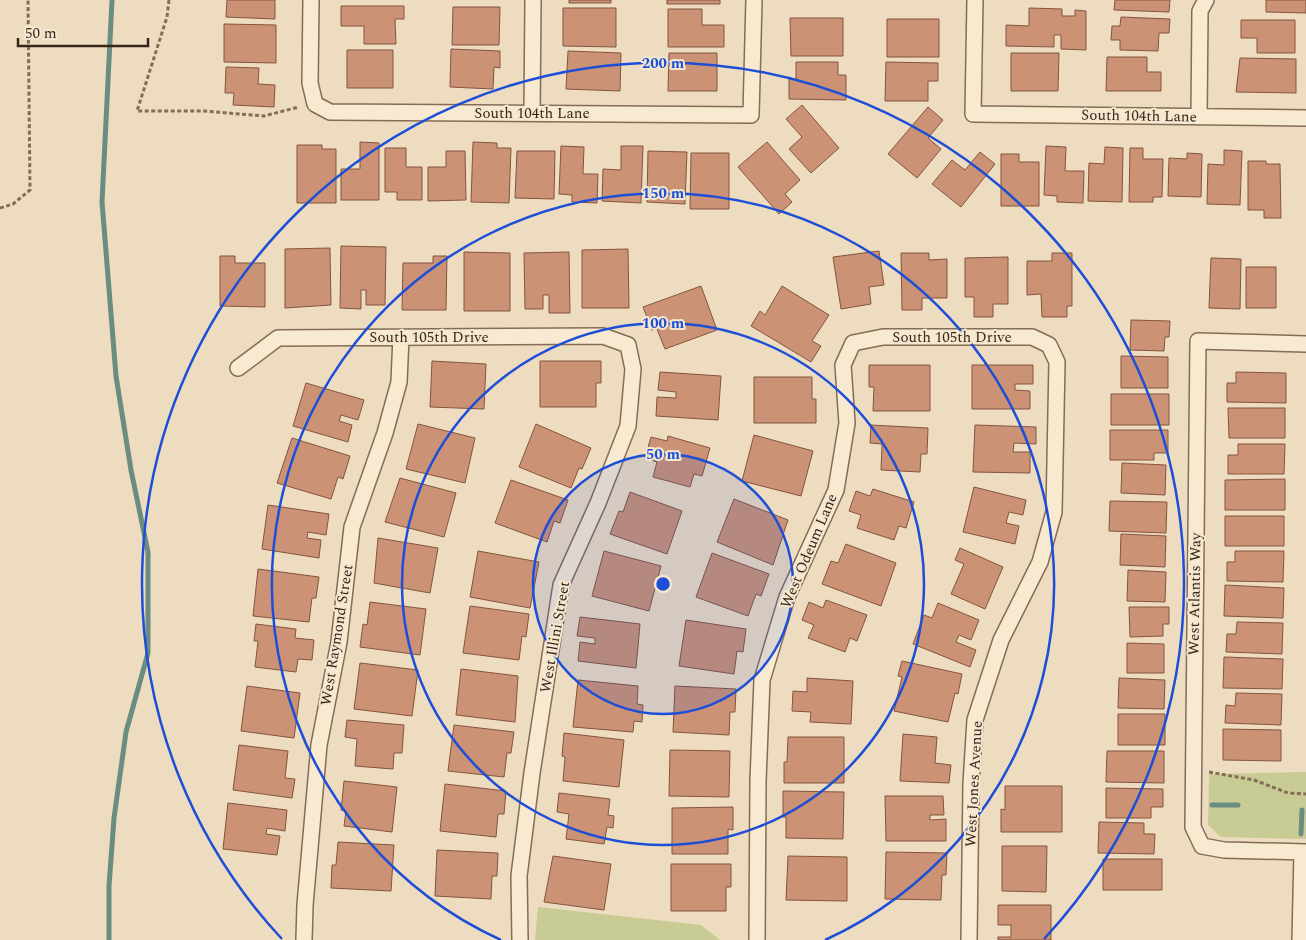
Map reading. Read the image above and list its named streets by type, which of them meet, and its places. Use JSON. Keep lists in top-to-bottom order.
{
  "streets": {
    "street": [
      "South 104th Lane",
      "South 105th Drive",
      "West Odeum Lane",
      "West Atlantis Way",
      "West Raymond Street",
      "West Illini Street",
      "West Jones Avenue"
    ]
  },
  "crossings": [
    ["South 105th Drive", "West Odeum Lane"],
    ["South 105th Drive", "West Raymond Street"],
    ["South 105th Drive", "West Illini Street"],
    ["South 105th Drive", "West Jones Avenue"]
  ],
  "scale_bar": "50 m",
  "rings": [
    "200 m",
    "150 m",
    "100 m",
    "50 m"
  ]
}
